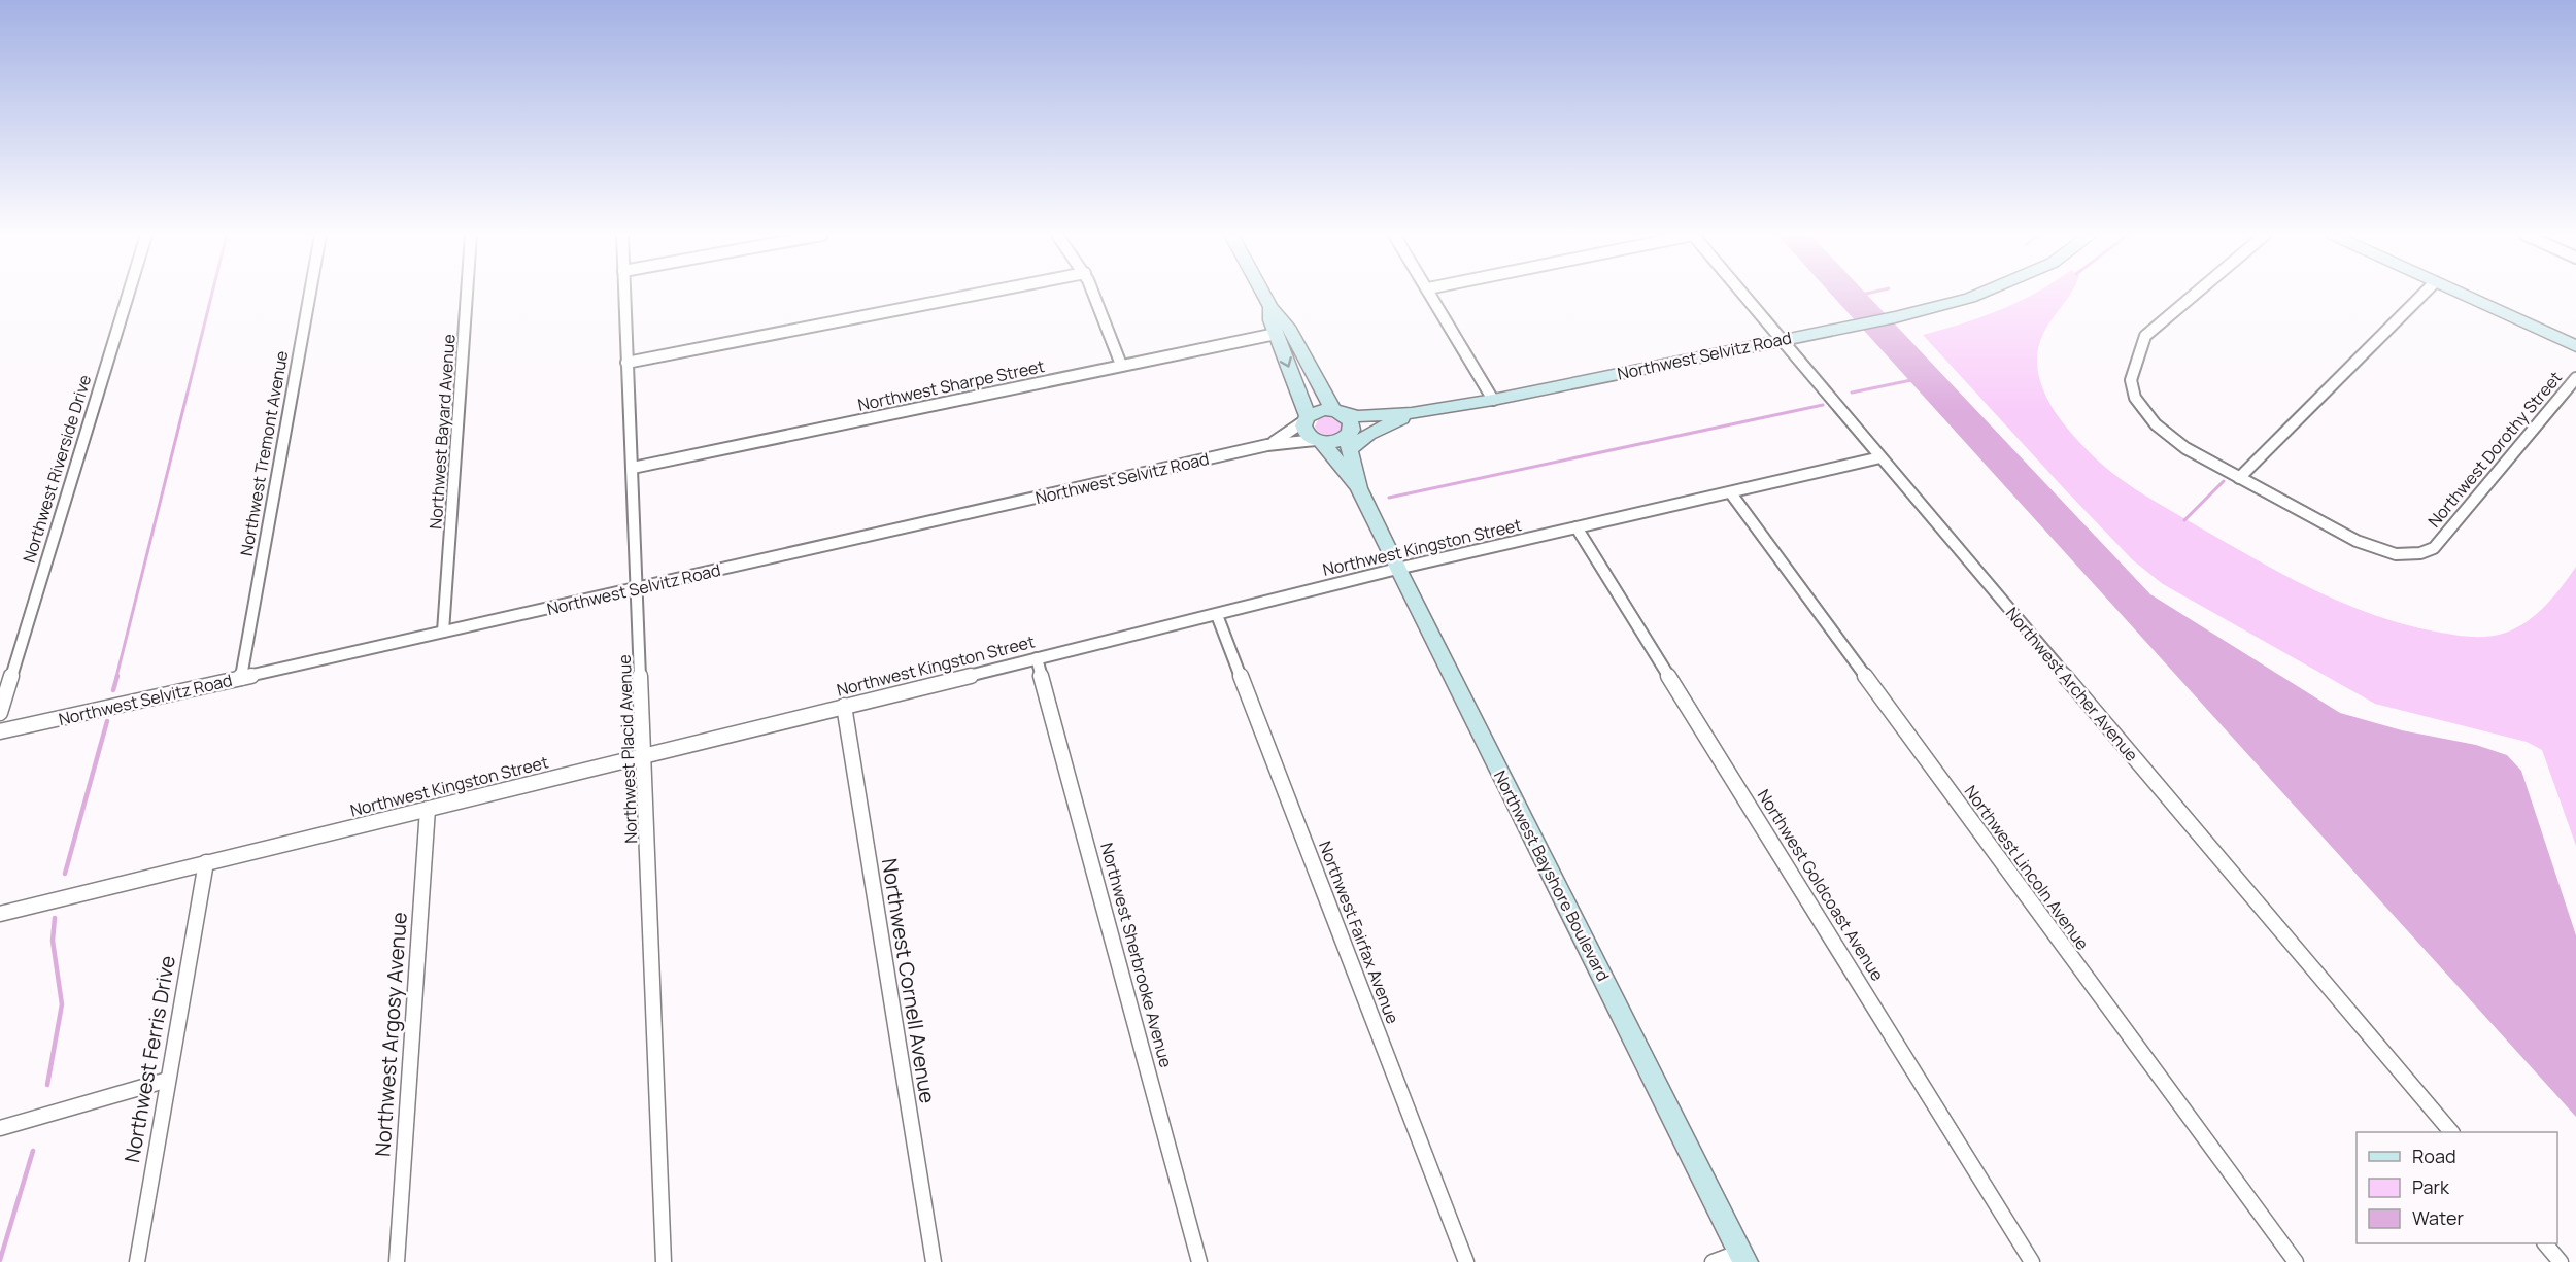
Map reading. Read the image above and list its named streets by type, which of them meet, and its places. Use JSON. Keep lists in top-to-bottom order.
{
  "streets": {
    "main road": ["Northwest Selvitz Road", "Northwest Bayshore Boulevard"],
    "street": [
      "Northwest Sharpe Street",
      "Northwest Bayard Avenue",
      "Northwest Dorothy Street",
      "Northwest Tremont Avenue",
      "Northwest Riverside Drive",
      "Northwest Kingston Street",
      "Northwest Archer Avenue",
      "Northwest Placid Avenue",
      "Northwest Lincoln Avenue",
      "Northwest Goldcoast Avenue",
      "Northwest Fairfax Avenue",
      "Northwest Sherbrooke Avenue",
      "Northwest Cornell Avenue",
      "Northwest Argosy Avenue",
      "Northwest Ferris Drive"
    ]
  },
  "crossings": [
    ["Northwest Selvitz Road", "Northwest Bayard Avenue"],
    ["Northwest Selvitz Road", "Northwest Tremont Avenue"],
    ["Northwest Selvitz Road", "Northwest Archer Avenue"],
    ["Northwest Selvitz Road", "Northwest Placid Avenue"],
    ["Northwest Selvitz Road", "Northwest Bayshore Boulevard"],
    ["Northwest Sharpe Street", "Northwest Placid Avenue"],
    ["Northwest Kingston Street", "Northwest Archer Avenue"],
    ["Northwest Kingston Street", "Northwest Placid Avenue"],
    ["Northwest Kingston Street", "Northwest Lincoln Avenue"],
    ["Northwest Kingston Street", "Northwest Bayshore Boulevard"],
    ["Northwest Kingston Street", "Northwest Goldcoast Avenue"],
    ["Northwest Kingston Street", "Northwest Fairfax Avenue"],
    ["Northwest Kingston Street", "Northwest Sherbrooke Avenue"],
    ["Northwest Kingston Street", "Northwest Cornell Avenue"],
    ["Northwest Kingston Street", "Northwest Argosy Avenue"],
    ["Northwest Kingston Street", "Northwest Ferris Drive"]
  ],
  "legend": ["Road", "Park", "Water"]
}
